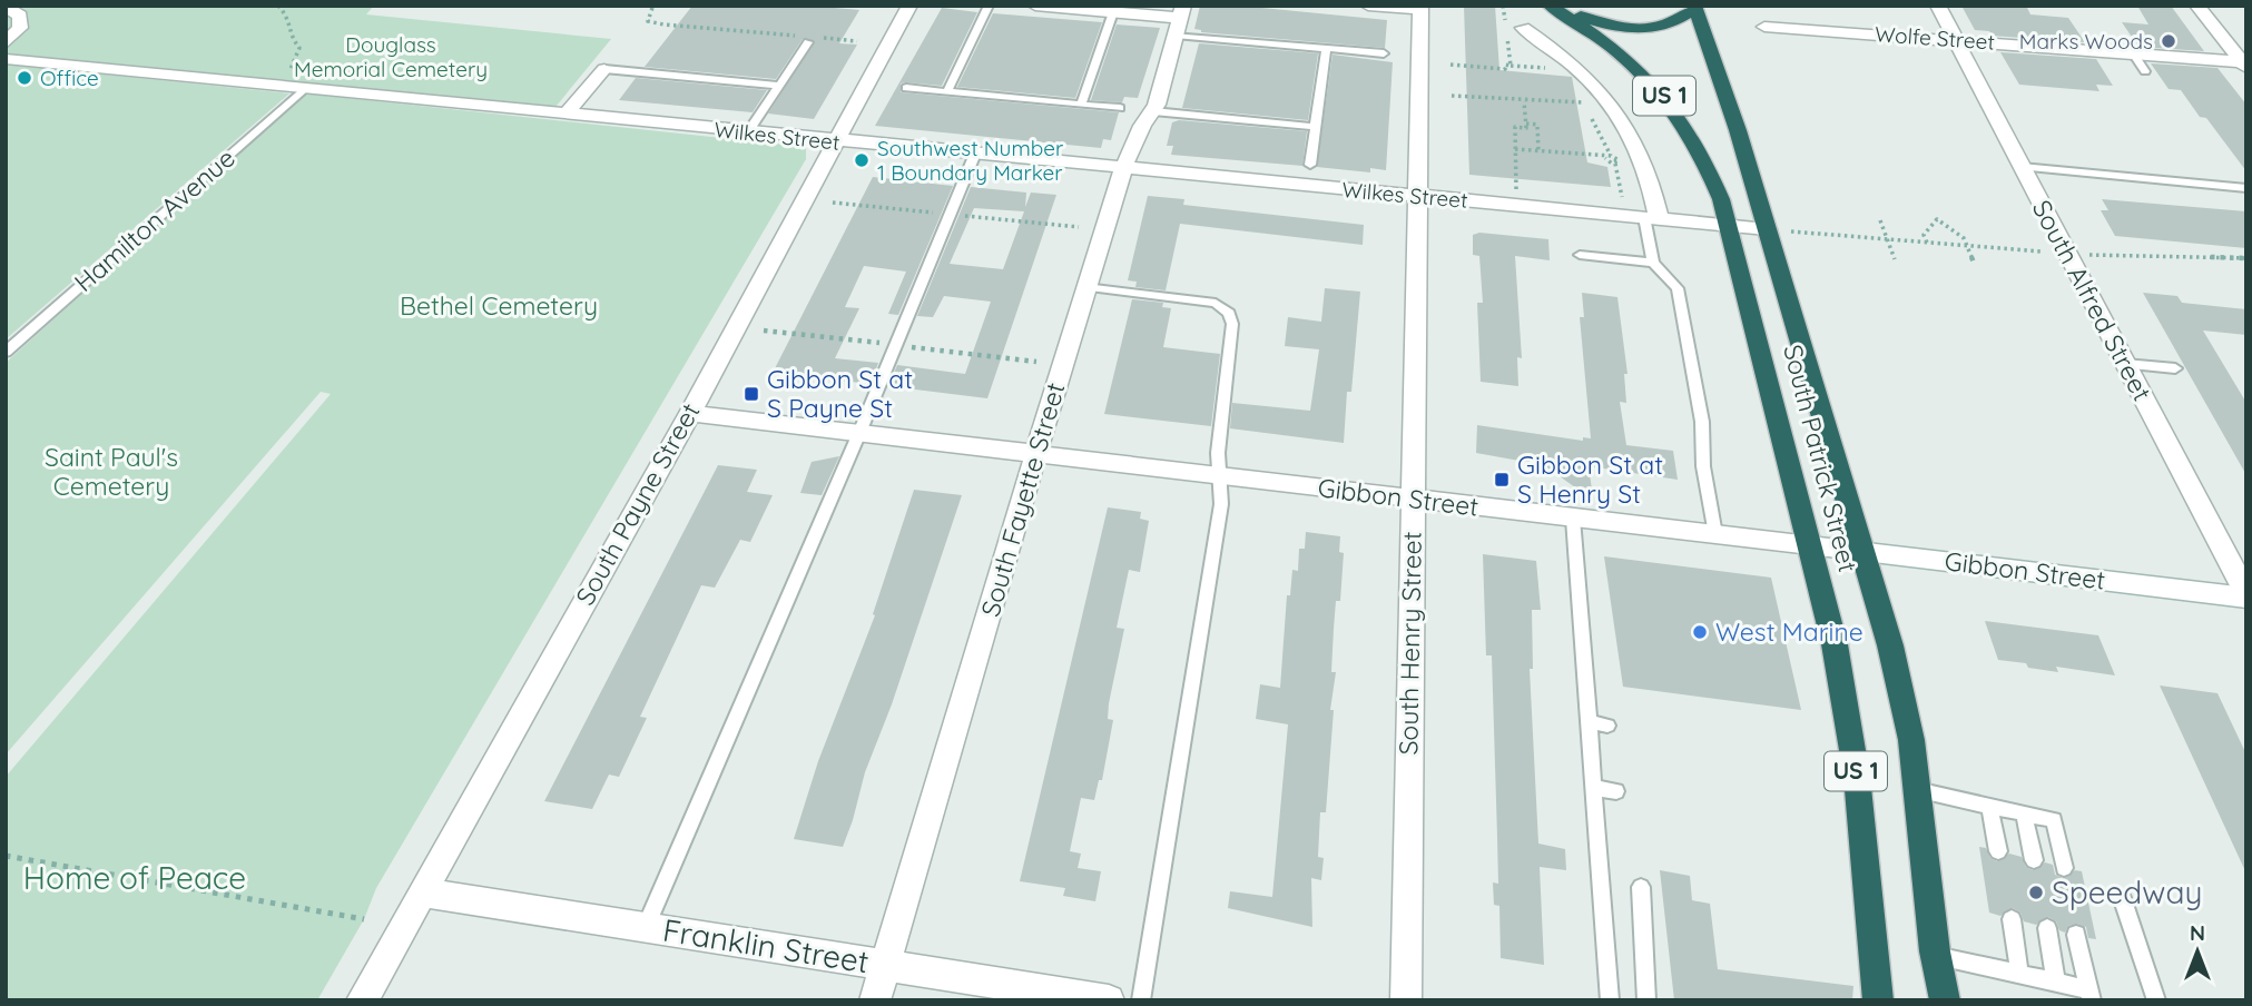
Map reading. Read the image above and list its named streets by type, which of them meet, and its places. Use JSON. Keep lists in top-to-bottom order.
{
  "streets": {
    "highway": ["US 1", "South Patrick Street"],
    "street": [
      "Wolfe Street",
      "Wilkes Street",
      "South Alfred Street",
      "Gibbon Street",
      "South Fayette Street",
      "South Payne Street",
      "South Henry Street",
      "Franklin Street"
    ],
    "lane": ["Hamilton Avenue"]
  },
  "crossings": [
    ["Wolfe Street", "South Alfred Street"],
    ["Wilkes Street", "Hamilton Avenue"],
    ["Wilkes Street", "South Patrick Street"],
    ["Wilkes Street", "South Fayette Street"],
    ["Wilkes Street", "South Payne Street"],
    ["Wilkes Street", "South Henry Street"],
    ["South Alfred Street", "Gibbon Street"],
    ["South Patrick Street", "Gibbon Street"],
    ["Gibbon Street", "South Fayette Street"],
    ["Gibbon Street", "South Payne Street"],
    ["Gibbon Street", "South Henry Street"],
    ["South Fayette Street", "Franklin Street"],
    ["South Payne Street", "Franklin Street"]
  ],
  "parks": [
    "Douglass Memorial Cemetery",
    "Bethel Cemetery",
    "Saint Paul's Cemetery",
    "Home of Peace"
  ],
  "places": {
    "other": [
      "Marks Woods",
      "Office",
      "Southwest Number 1 Boundary Marker",
      "West Marine",
      "Speedway"
    ],
    "transit": ["Gibbon St at S Payne St", "Gibbon St at S Henry St"]
  },
  "north": "top"
}
